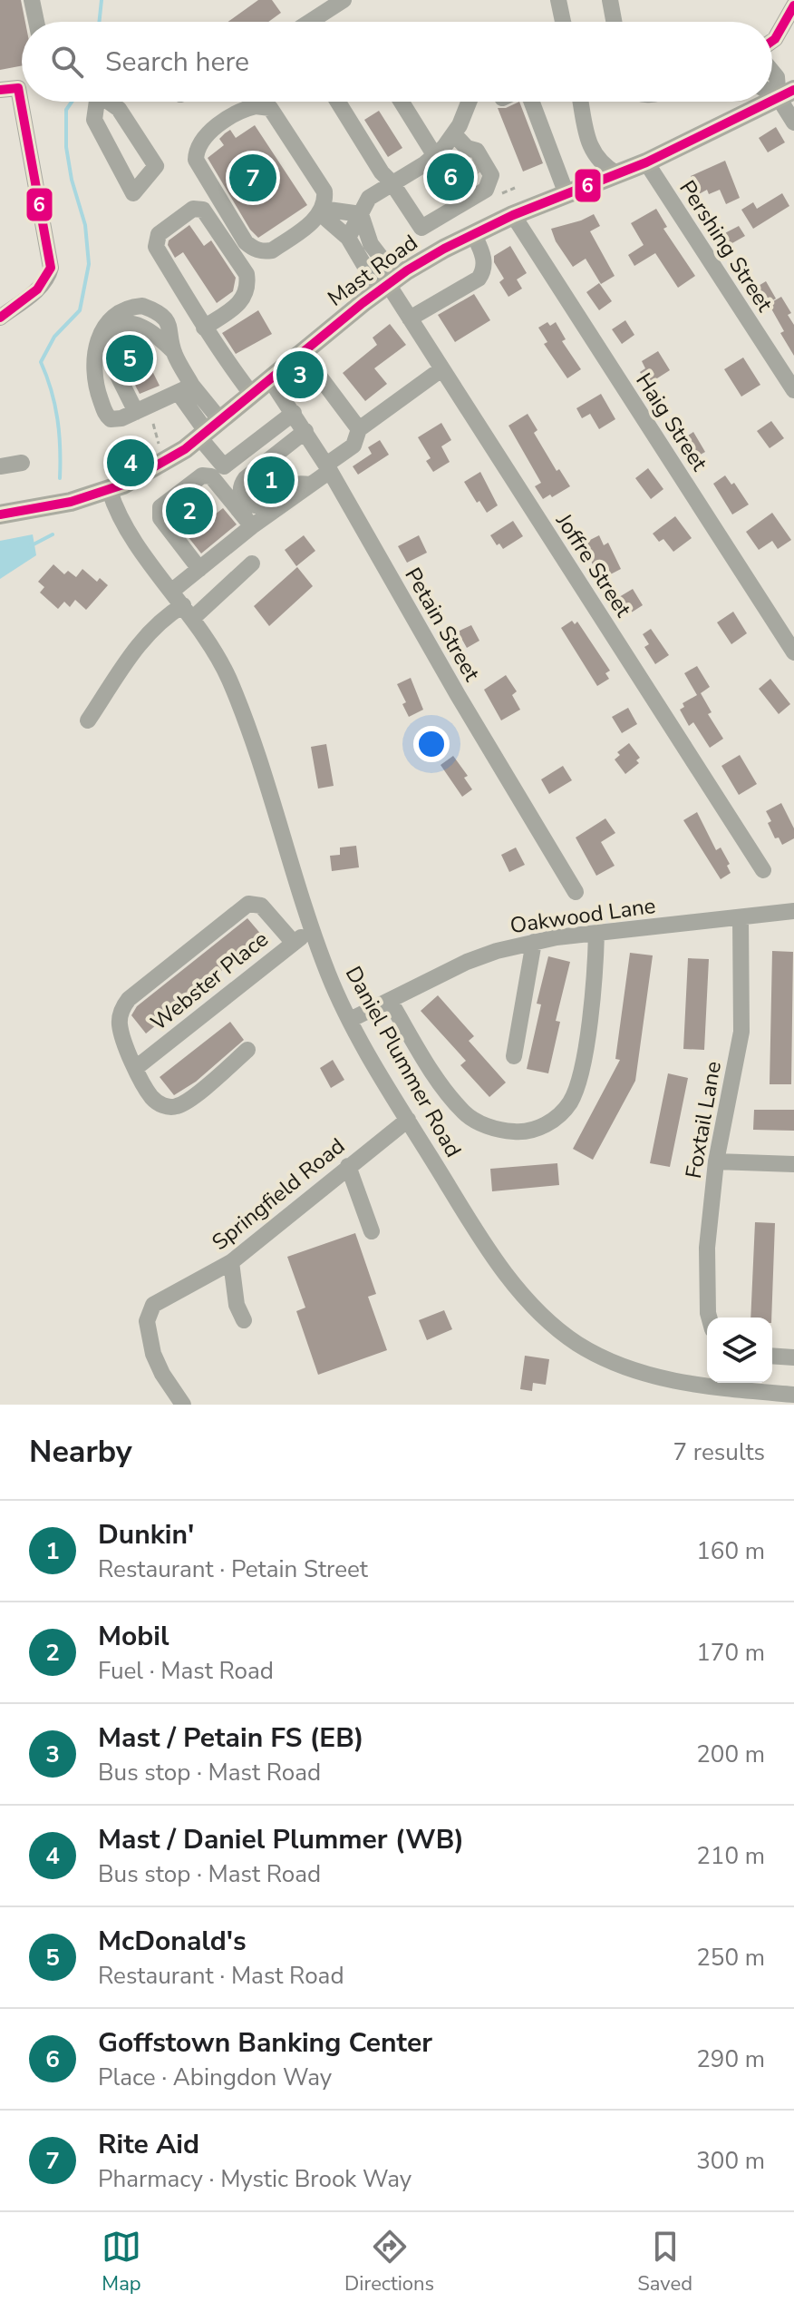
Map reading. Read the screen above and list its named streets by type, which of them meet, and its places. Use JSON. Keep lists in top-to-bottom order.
{
  "streets": {
    "main road": ["Mast Road"],
    "street": [
      "Pershing Street",
      "Haig Street",
      "Joffre Street",
      "Petain Street",
      "Oakwood Lane",
      "Webster Place",
      "Daniel Plummer Road",
      "Foxtail Lane",
      "Springfield Road"
    ]
  },
  "crossings": [
    ["Pershing Street", "Mast Road"],
    ["Mast Road", "Haig Street"],
    ["Mast Road", "Joffre Street"],
    ["Mast Road", "Petain Street"],
    ["Mast Road", "Daniel Plummer Road"],
    ["Oakwood Lane", "Daniel Plummer Road"],
    ["Oakwood Lane", "Foxtail Lane"],
    ["Webster Place", "Daniel Plummer Road"],
    ["Daniel Plummer Road", "Springfield Road"]
  ],
  "lines": ["transit line 6"],
  "page": {
    "search": "Search here",
    "pins": [
      "6",
      "7",
      "5",
      "3",
      "4",
      "1",
      "2"
    ],
    "heading": ["Nearby", "7 results"],
    "list": [
      {
        "mark": "1",
        "name": "Dunkin'",
        "note": "Restaurant · Petain Street",
        "value": "160 m"
      },
      {
        "mark": "2",
        "name": "Mobil",
        "note": "Fuel · Mast Road",
        "value": "170 m"
      },
      {
        "mark": "3",
        "name": "Mast / Petain FS (EB)",
        "note": "Bus stop · Mast Road",
        "value": "200 m"
      },
      {
        "mark": "4",
        "name": "Mast / Daniel Plummer (WB)",
        "note": "Bus stop · Mast Road",
        "value": "210 m"
      },
      {
        "mark": "5",
        "name": "McDonald's",
        "note": "Restaurant · Mast Road",
        "value": "250 m"
      },
      {
        "mark": "6",
        "name": "Goffstown Banking Center",
        "note": "Place · Abingdon Way",
        "value": "290 m"
      },
      {
        "mark": "7",
        "name": "Rite Aid",
        "note": "Pharmacy · Mystic Brook Way",
        "value": "300 m"
      }
    ],
    "nav": ["Map", "Directions", "Saved"]
  }
}
